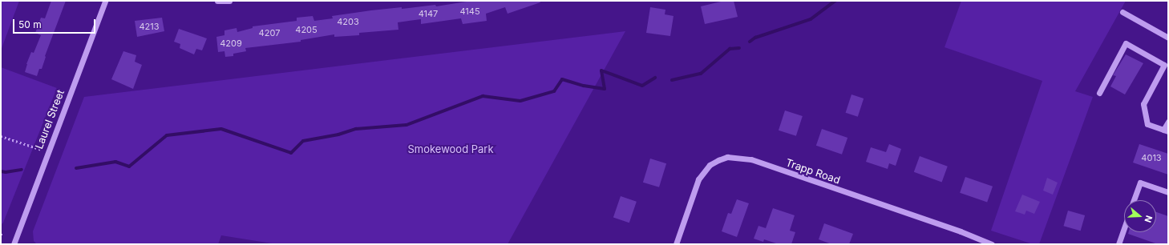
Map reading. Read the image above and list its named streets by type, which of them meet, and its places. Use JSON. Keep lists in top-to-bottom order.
{
  "streets": {
    "street": ["Laurel Street", "Trapp Road"]
  },
  "parks": ["Smokewood Park"],
  "house_numbers": [
    "4145",
    "4147",
    "4203",
    "4213",
    "4205",
    "4207",
    "4209",
    "4013"
  ],
  "scale_bar": "50 m",
  "north": "right"
}
